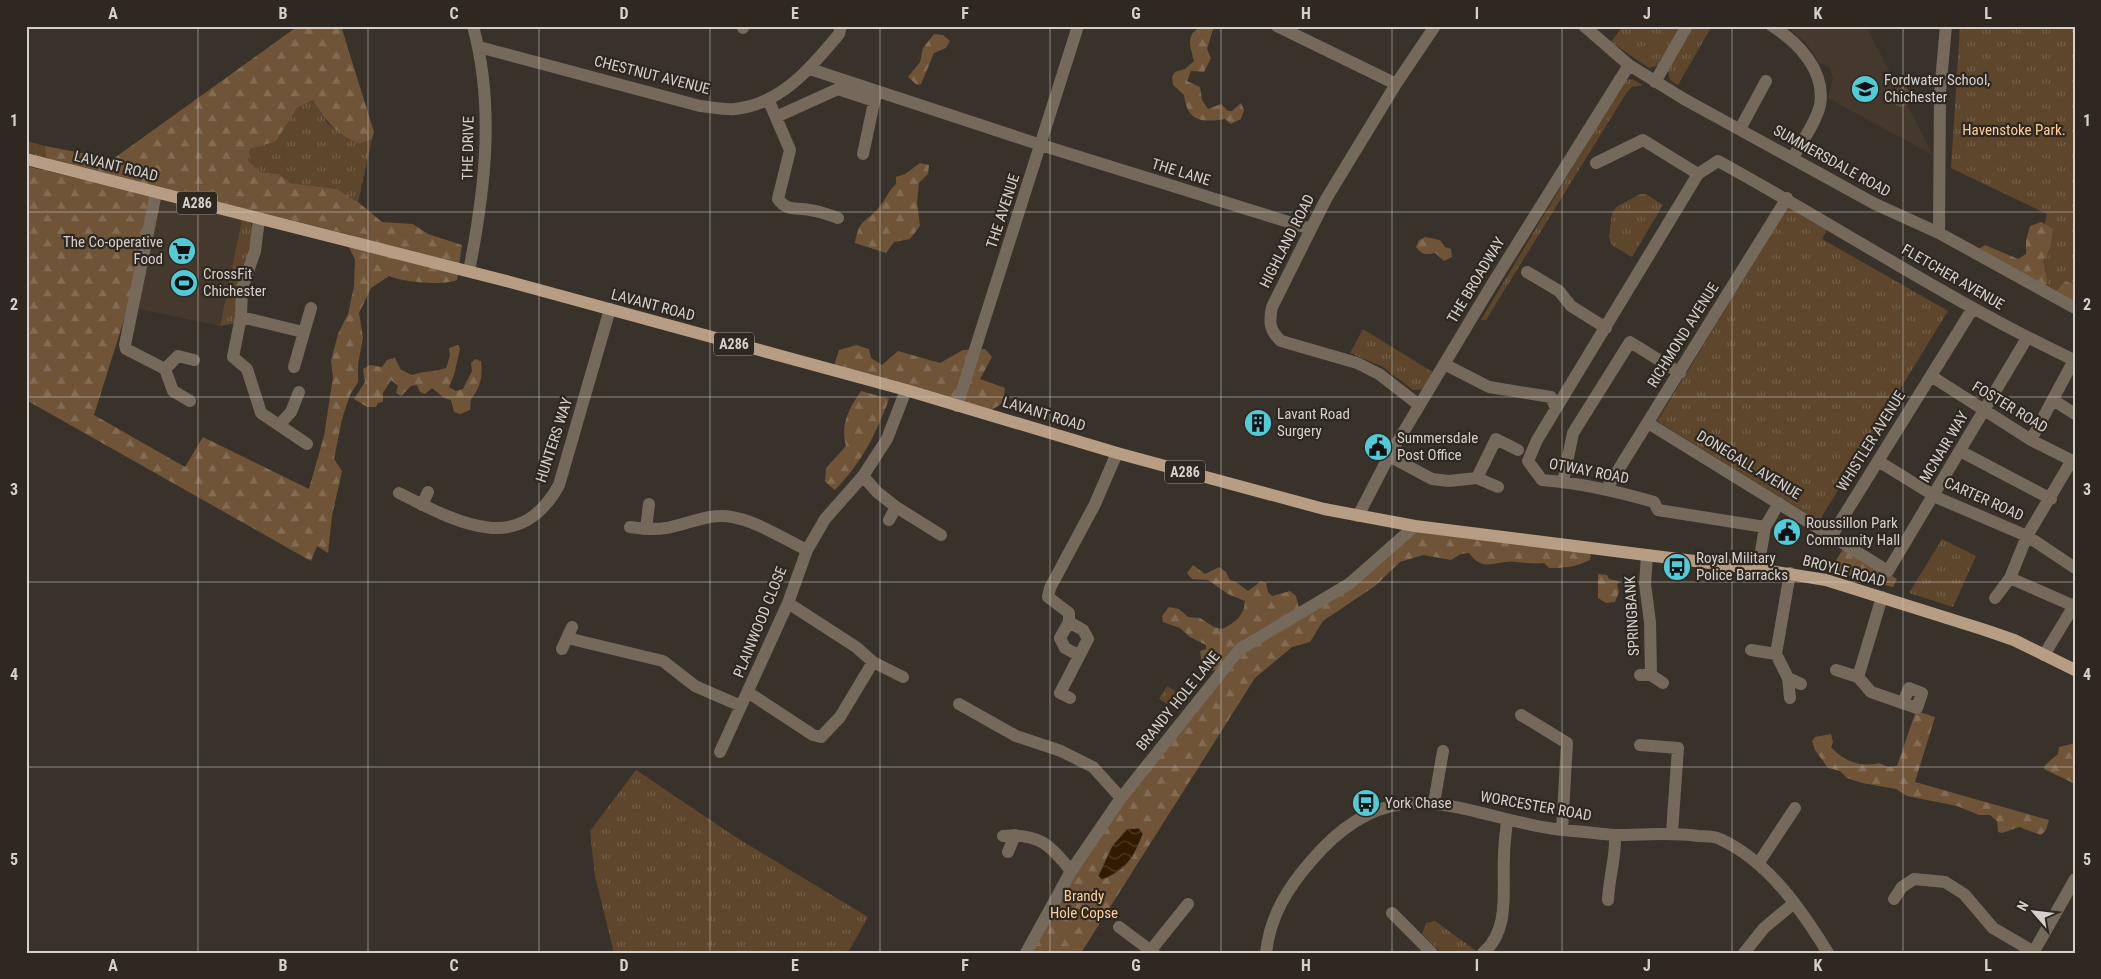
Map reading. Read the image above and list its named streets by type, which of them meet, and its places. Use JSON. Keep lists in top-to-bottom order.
{
  "streets": {
    "main road": ["LAVANT ROAD", "A286", "BROYLE ROAD"],
    "street": [
      "CHESTNUT AVENUE",
      "THE DRIVE",
      "SUMMERSDALE ROAD",
      "THE LANE",
      "THE AVENUE",
      "HIGHLAND ROAD",
      "FLETCHER AVENUE",
      "THE BROADWAY",
      "RICHMOND AVENUE",
      "FOSTER ROAD",
      "HUNTERS WAY",
      "WHISTLER AVENUE",
      "MCNAIR WAY",
      "DONEGALL AVENUE",
      "OTWAY ROAD",
      "CARTER ROAD",
      "SPRINGBANK",
      "PLAINWOOD CLOSE",
      "BRANDY HOLE LANE",
      "WORCESTER ROAD"
    ]
  },
  "crossings": [
    ["CHESTNUT AVENUE", "THE DRIVE"],
    ["THE DRIVE", "LAVANT ROAD"],
    ["SUMMERSDALE ROAD", "THE BROADWAY"],
    ["LAVANT ROAD", "THE AVENUE"],
    ["LAVANT ROAD", "THE BROADWAY"],
    ["LAVANT ROAD", "HUNTERS WAY"],
    ["LAVANT ROAD", "BROYLE ROAD"],
    ["LAVANT ROAD", "PLAINWOOD CLOSE"],
    ["LAVANT ROAD", "BRANDY HOLE LANE"],
    ["THE LANE", "THE AVENUE"],
    ["THE LANE", "HIGHLAND ROAD"],
    ["HIGHLAND ROAD", "THE BROADWAY"],
    ["FLETCHER AVENUE", "RICHMOND AVENUE"],
    ["FLETCHER AVENUE", "WHISTLER AVENUE"],
    ["FLETCHER AVENUE", "MCNAIR WAY"],
    ["FLETCHER AVENUE", "OTWAY ROAD"],
    ["RICHMOND AVENUE", "DONEGALL AVENUE"],
    ["RICHMOND AVENUE", "OTWAY ROAD"],
    ["FOSTER ROAD", "WHISTLER AVENUE"],
    ["FOSTER ROAD", "MCNAIR WAY"],
    ["WHISTLER AVENUE", "MCNAIR WAY"],
    ["WHISTLER AVENUE", "DONEGALL AVENUE"],
    ["WHISTLER AVENUE", "CARTER ROAD"],
    ["MCNAIR WAY", "DONEGALL AVENUE"],
    ["MCNAIR WAY", "CARTER ROAD"],
    ["BROYLE ROAD", "SPRINGBANK"],
    ["BROYLE ROAD", "BRANDY HOLE LANE"]
  ],
  "parks": ["Havenstoke Park.", "Brandy Hole Copse"],
  "places": {
    "school or university": ["Fordwater School, Chichester"],
    "supermarket": ["The Co-operative Food"],
    "sports": ["CrossFit Chichester"],
    "building": ["Lavant Road Surgery"],
    "public building": ["Summersdale Post Office", "Roussillon Park Community Hall"],
    "bus stop": ["Royal Military Police Barracks", "York Chase"]
  },
  "north": "top left",
  "grid": {
    "columns": [
      "A",
      "B",
      "C",
      "D",
      "E",
      "F",
      "G",
      "H",
      "I",
      "J",
      "K",
      "L"
    ],
    "rows": [
      "1",
      "2",
      "3",
      "4",
      "5"
    ]
  }
}
